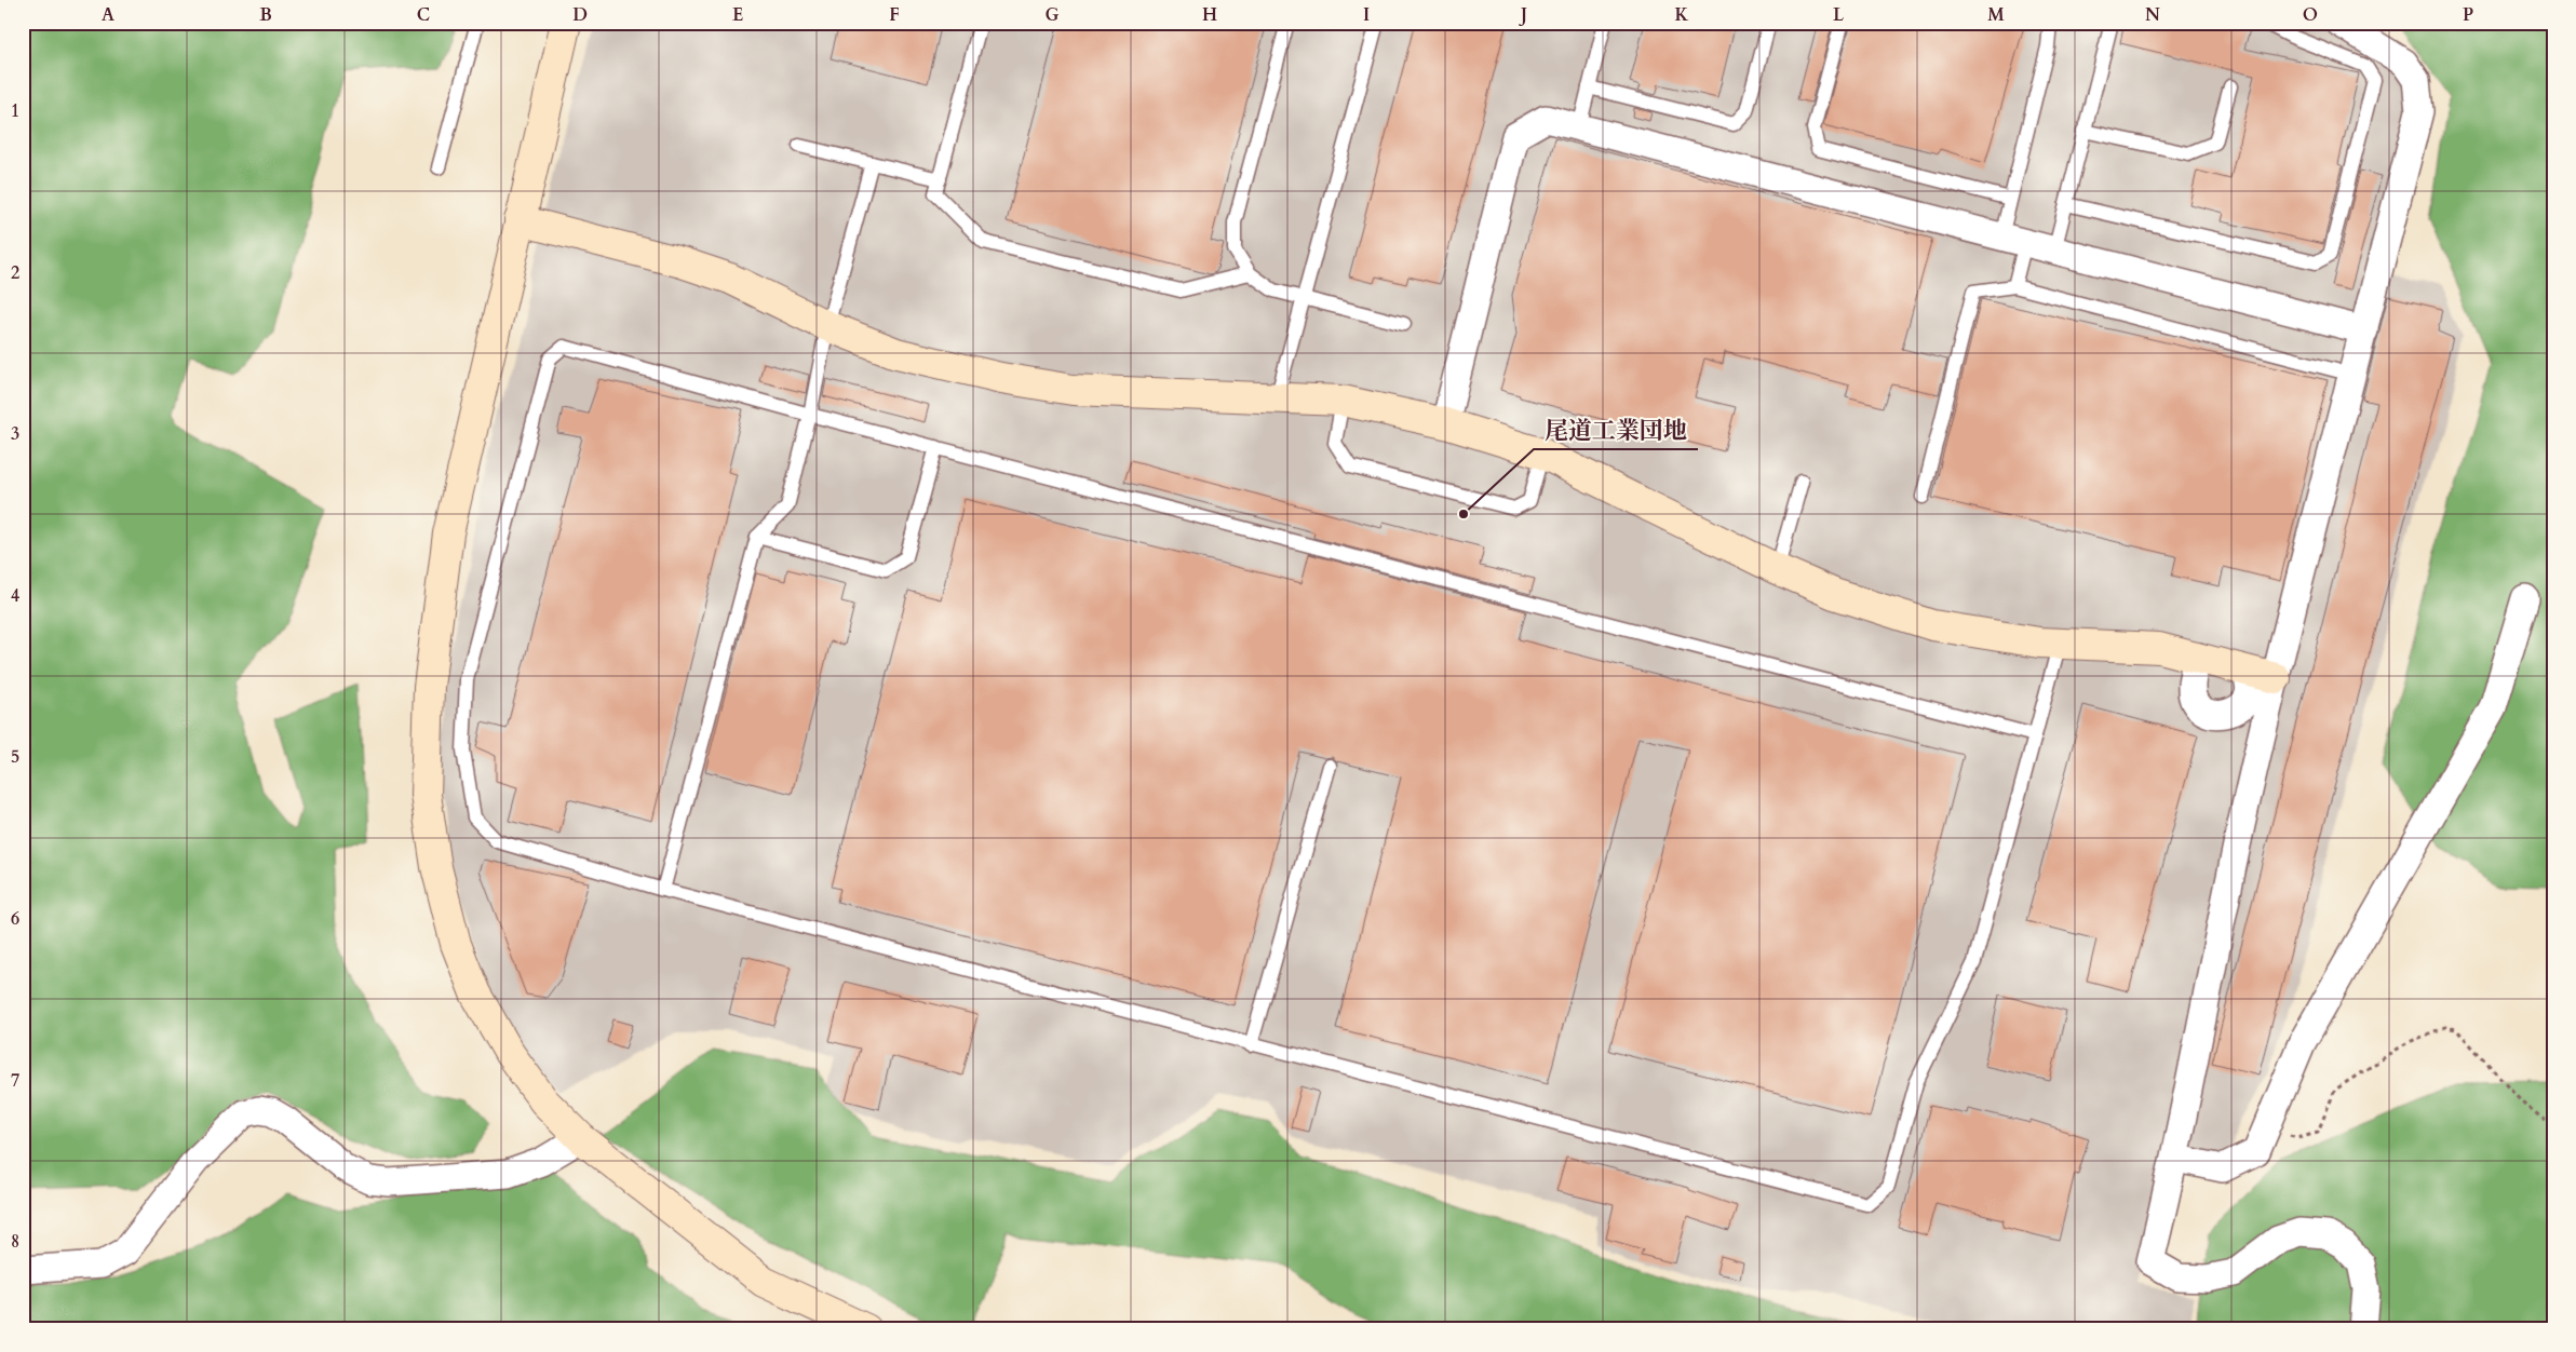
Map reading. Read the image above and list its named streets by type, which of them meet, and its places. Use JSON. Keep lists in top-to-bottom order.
{
  "places": ["尾道工業団地"],
  "grid": {
    "columns": [
      "A",
      "B",
      "C",
      "D",
      "E",
      "F",
      "G",
      "H",
      "I",
      "J",
      "K",
      "L",
      "M",
      "N",
      "O",
      "P"
    ],
    "rows": [
      "1",
      "2",
      "3",
      "4",
      "5",
      "6",
      "7",
      "8"
    ]
  }
}
